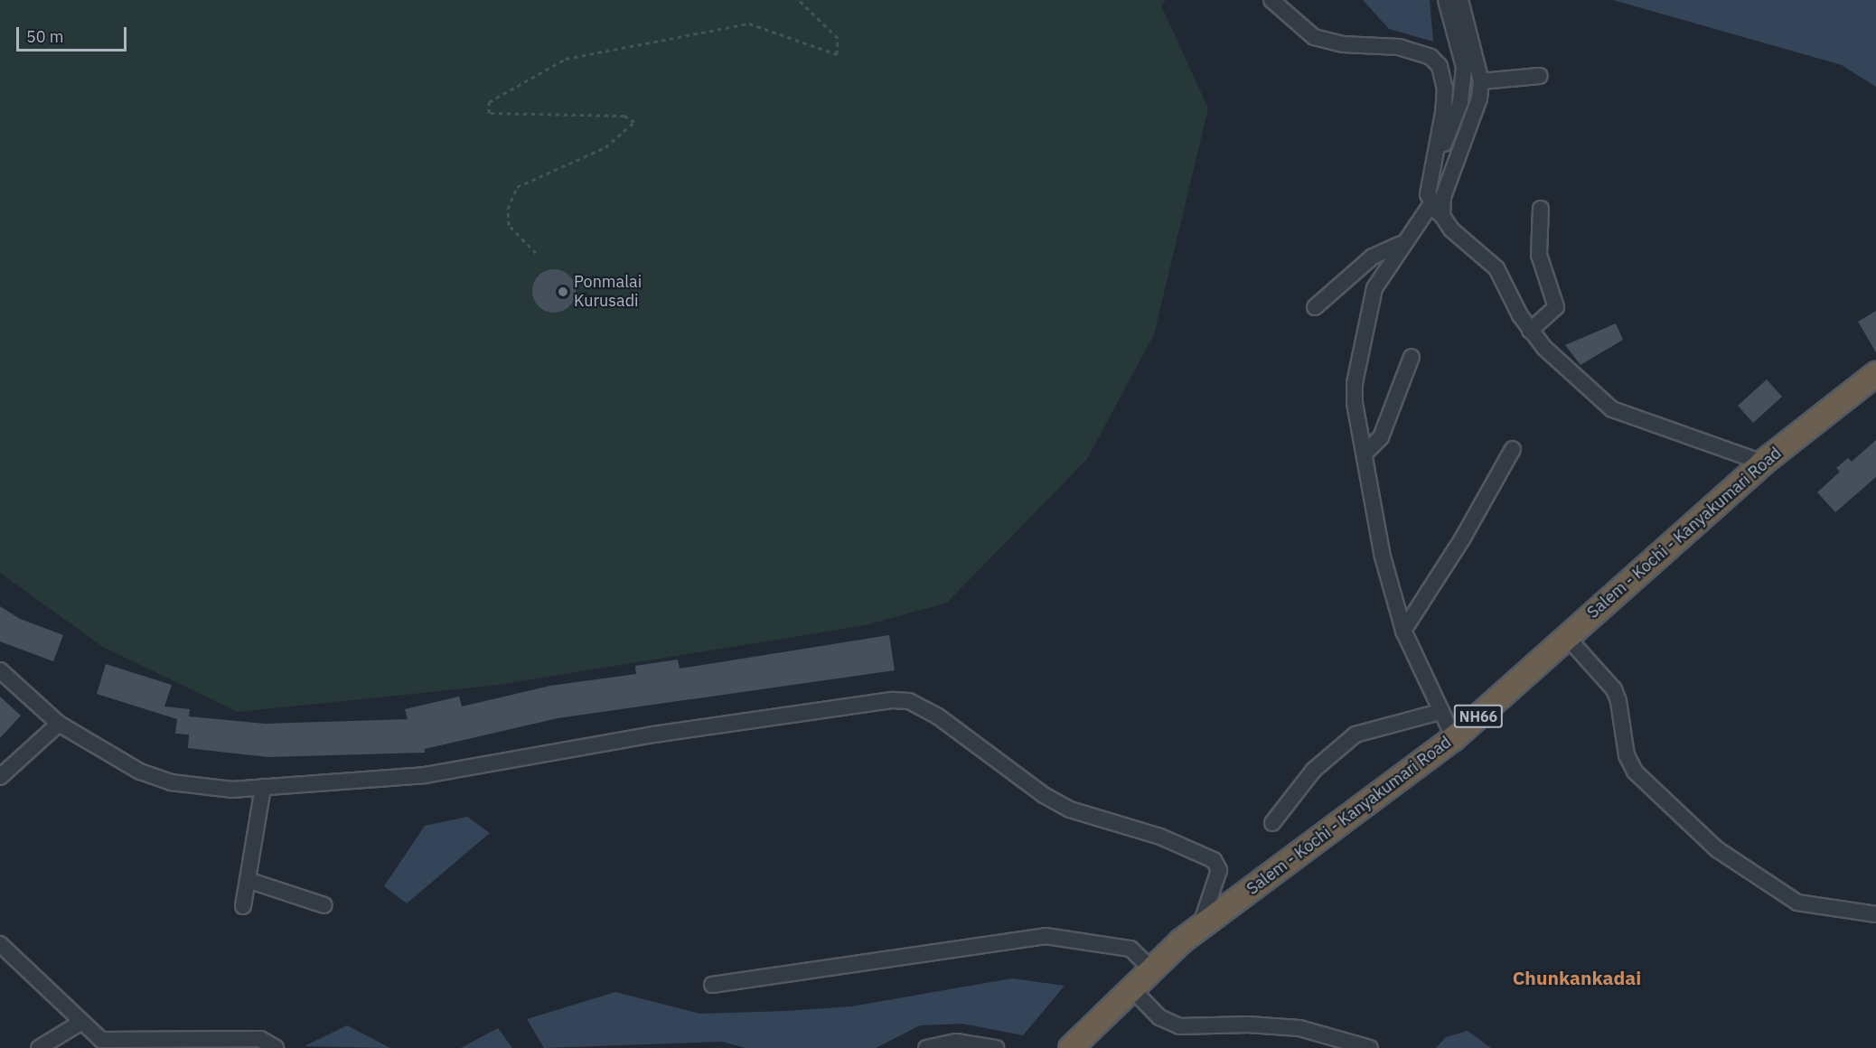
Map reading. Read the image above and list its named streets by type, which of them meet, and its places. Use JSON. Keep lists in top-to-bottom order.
{
  "streets": {
    "highway": ["Salem - Kochi - Kanyakumari Road", "NH66"]
  },
  "districts": ["Chunkankadai"],
  "places": ["Ponmalai Kurusadi"],
  "scale_bar": "50 m"
}
